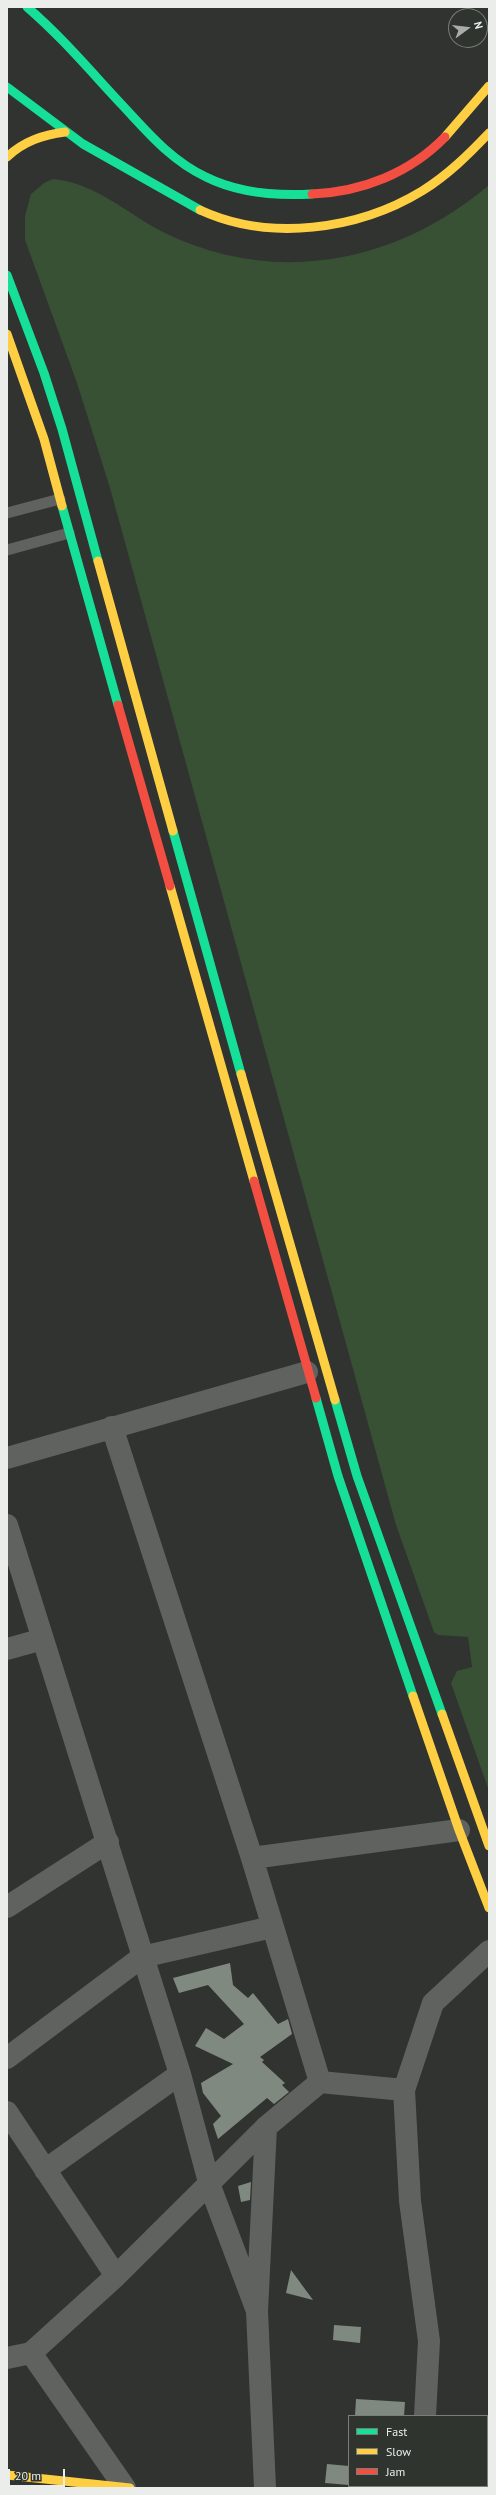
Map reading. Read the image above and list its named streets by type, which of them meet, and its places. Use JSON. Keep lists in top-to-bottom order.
{
  "legend": ["Fast", "Slow", "Jam"],
  "scale_bar": "20 m",
  "north": "right"
}
